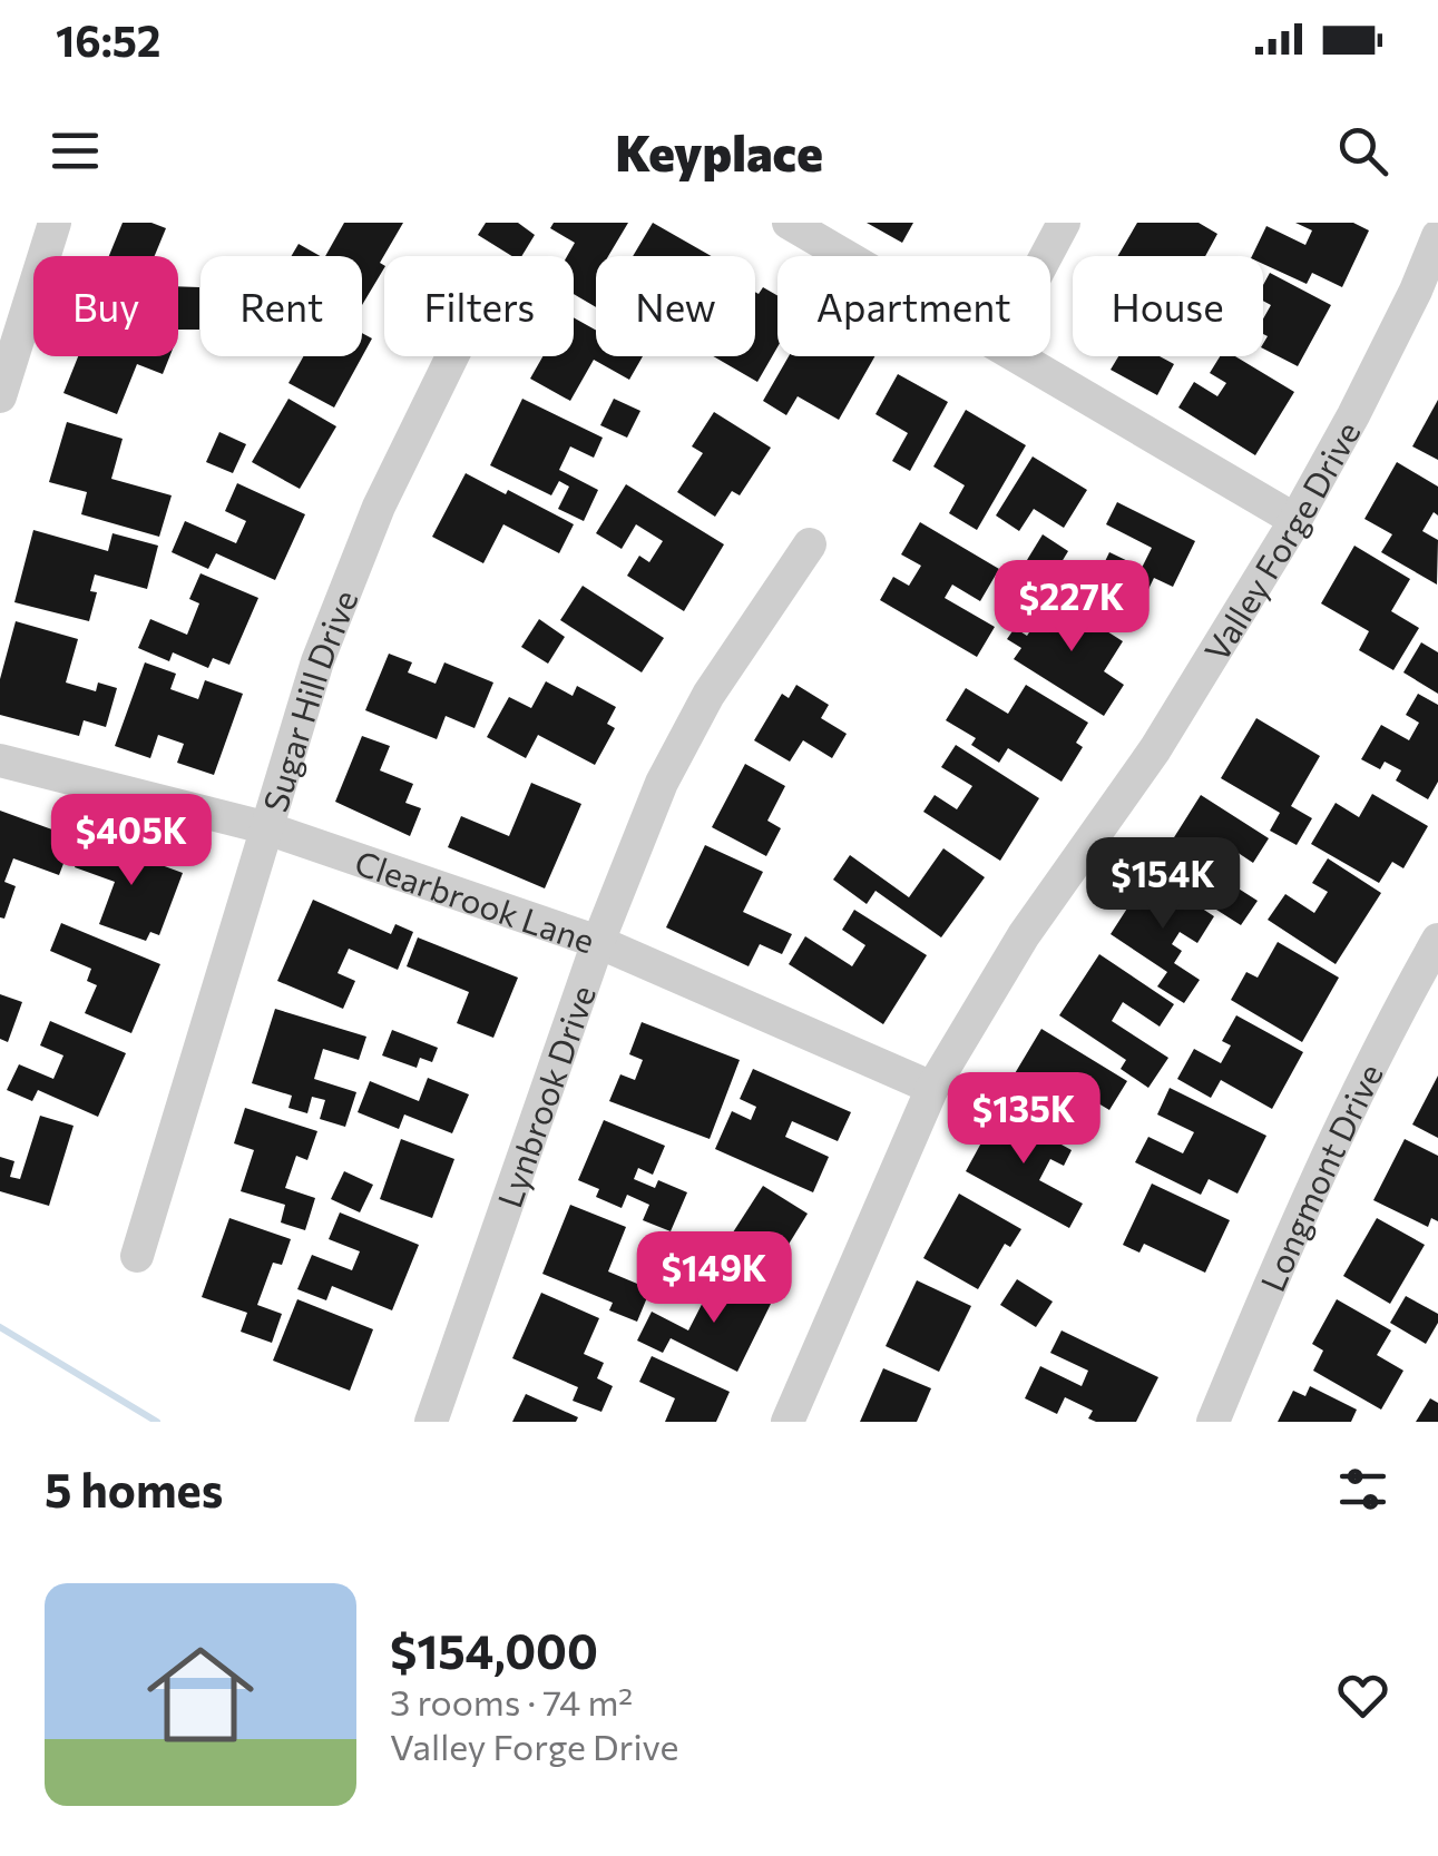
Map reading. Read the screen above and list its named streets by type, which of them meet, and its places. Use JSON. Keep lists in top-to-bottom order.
{
  "streets": {
    "street": [
      "Valley Forge Drive",
      "Sugar Hill Drive",
      "Clearbrook Lane",
      "Lynbrook Drive",
      "Longmont Drive"
    ]
  },
  "crossings": [
    ["Valley Forge Drive", "Clearbrook Lane"],
    ["Sugar Hill Drive", "Clearbrook Lane"],
    ["Clearbrook Lane", "Lynbrook Drive"]
  ],
  "page": {
    "status": "16:52",
    "header": "Keyplace",
    "chip": [
      "Buy",
      "Rent",
      "Filters",
      "New",
      "Apartment",
      "House"
    ],
    "price": [
      "$227K",
      "$405K",
      "$154K",
      "$135K",
      "$149K"
    ],
    "heading": "5 homes",
    "list": [
      {
        "name": "$154,000",
        "note": "3 rooms · 74 m² · Valley Forge Drive"
      }
    ]
  }
}
